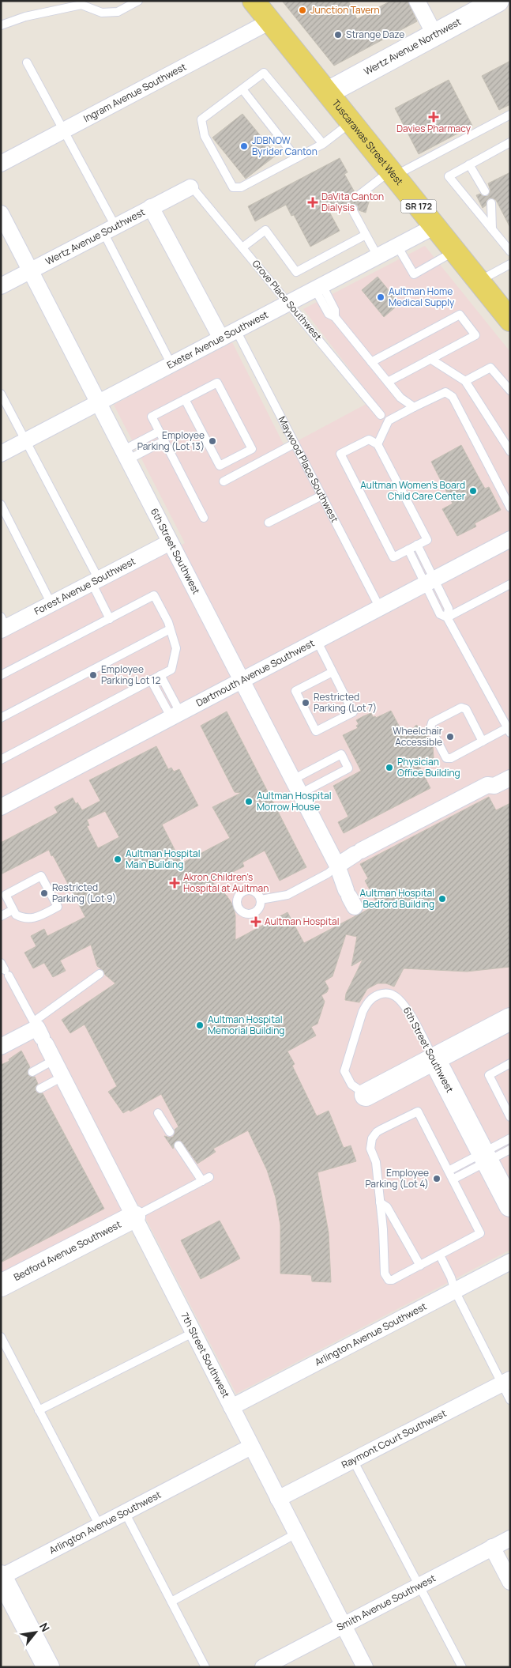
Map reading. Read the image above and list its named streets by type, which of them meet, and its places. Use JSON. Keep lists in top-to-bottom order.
{
  "streets": {
    "main road": ["Tuscarawas Street West", "SR 172"],
    "street": [
      "Wertz Avenue Northwest",
      "Ingram Avenue Southwest",
      "Wertz Avenue Southwest",
      "Exeter Avenue Southwest",
      "6th Street Southwest",
      "Forest Avenue Southwest",
      "Dartmouth Avenue Southwest",
      "Bedford Avenue Southwest",
      "Arlington Avenue Southwest",
      "7th Street Southwest",
      "Raymont Court Southwest",
      "Smith Avenue Southwest"
    ],
    "lane": ["Grove Place Southwest", "Maywood Place Southwest"]
  },
  "crossings": [
    ["Wertz Avenue Northwest", "Tuscarawas Street West"],
    ["Ingram Avenue Southwest", "Tuscarawas Street West"],
    ["Tuscarawas Street West", "Exeter Avenue Southwest"],
    ["Wertz Avenue Southwest", "Grove Place Southwest"],
    ["Wertz Avenue Southwest", "6th Street Southwest"],
    ["Grove Place Southwest", "Exeter Avenue Southwest"],
    ["Exeter Avenue Southwest", "Maywood Place Southwest"],
    ["Exeter Avenue Southwest", "6th Street Southwest"],
    ["Maywood Place Southwest", "Dartmouth Avenue Southwest"],
    ["6th Street Southwest", "Forest Avenue Southwest"],
    ["6th Street Southwest", "Dartmouth Avenue Southwest"],
    ["Bedford Avenue Southwest", "7th Street Southwest"],
    ["Arlington Avenue Southwest", "7th Street Southwest"],
    ["7th Street Southwest", "Raymont Court Southwest"],
    ["7th Street Southwest", "Smith Avenue Southwest"]
  ],
  "places": {
    "other": [
      "Junction Tavern",
      "Strange Daze",
      "JDBNOW Byrider Canton",
      "Aultman Home Medical Supply",
      "Employee Parking (Lot 13)",
      "Aultman Women's Board Child Care Center",
      "Employee Parking Lot 12",
      "Restricted Parking (Lot 7)",
      "Wheelchair Accessible",
      "Physician Office Building",
      "Aultman Hospital Morrow House",
      "Aultman Hospital Main Building",
      "Restricted Parking (Lot 9)",
      "Aultman Hospital Bedford Building",
      "Aultman Hospital Memorial Building",
      "Employee Parking (Lot 4)"
    ],
    "health": [
      "Davies Pharmacy",
      "DaVita Canton Dialysis",
      "Akron Children's Hospital at Aultman",
      "Aultman Hospital"
    ]
  },
  "north": "top right"
}
